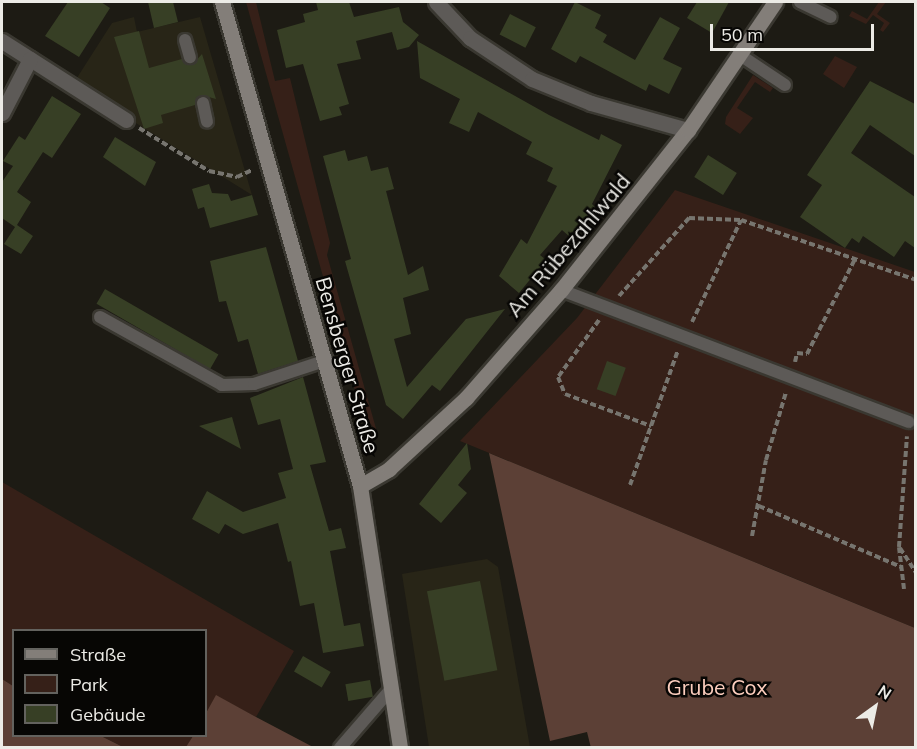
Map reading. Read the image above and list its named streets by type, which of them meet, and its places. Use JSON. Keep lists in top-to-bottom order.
{
  "streets": {
    "main road": ["Am Rübezahlwald", "Bensberger Straße"]
  },
  "crossings": [
    ["Am Rübezahlwald", "Bensberger Straße"]
  ],
  "parks": ["Grube Cox"],
  "legend": ["Straße", "Park", "Gebäude"],
  "scale_bar": "50 m",
  "north": "top right"
}
